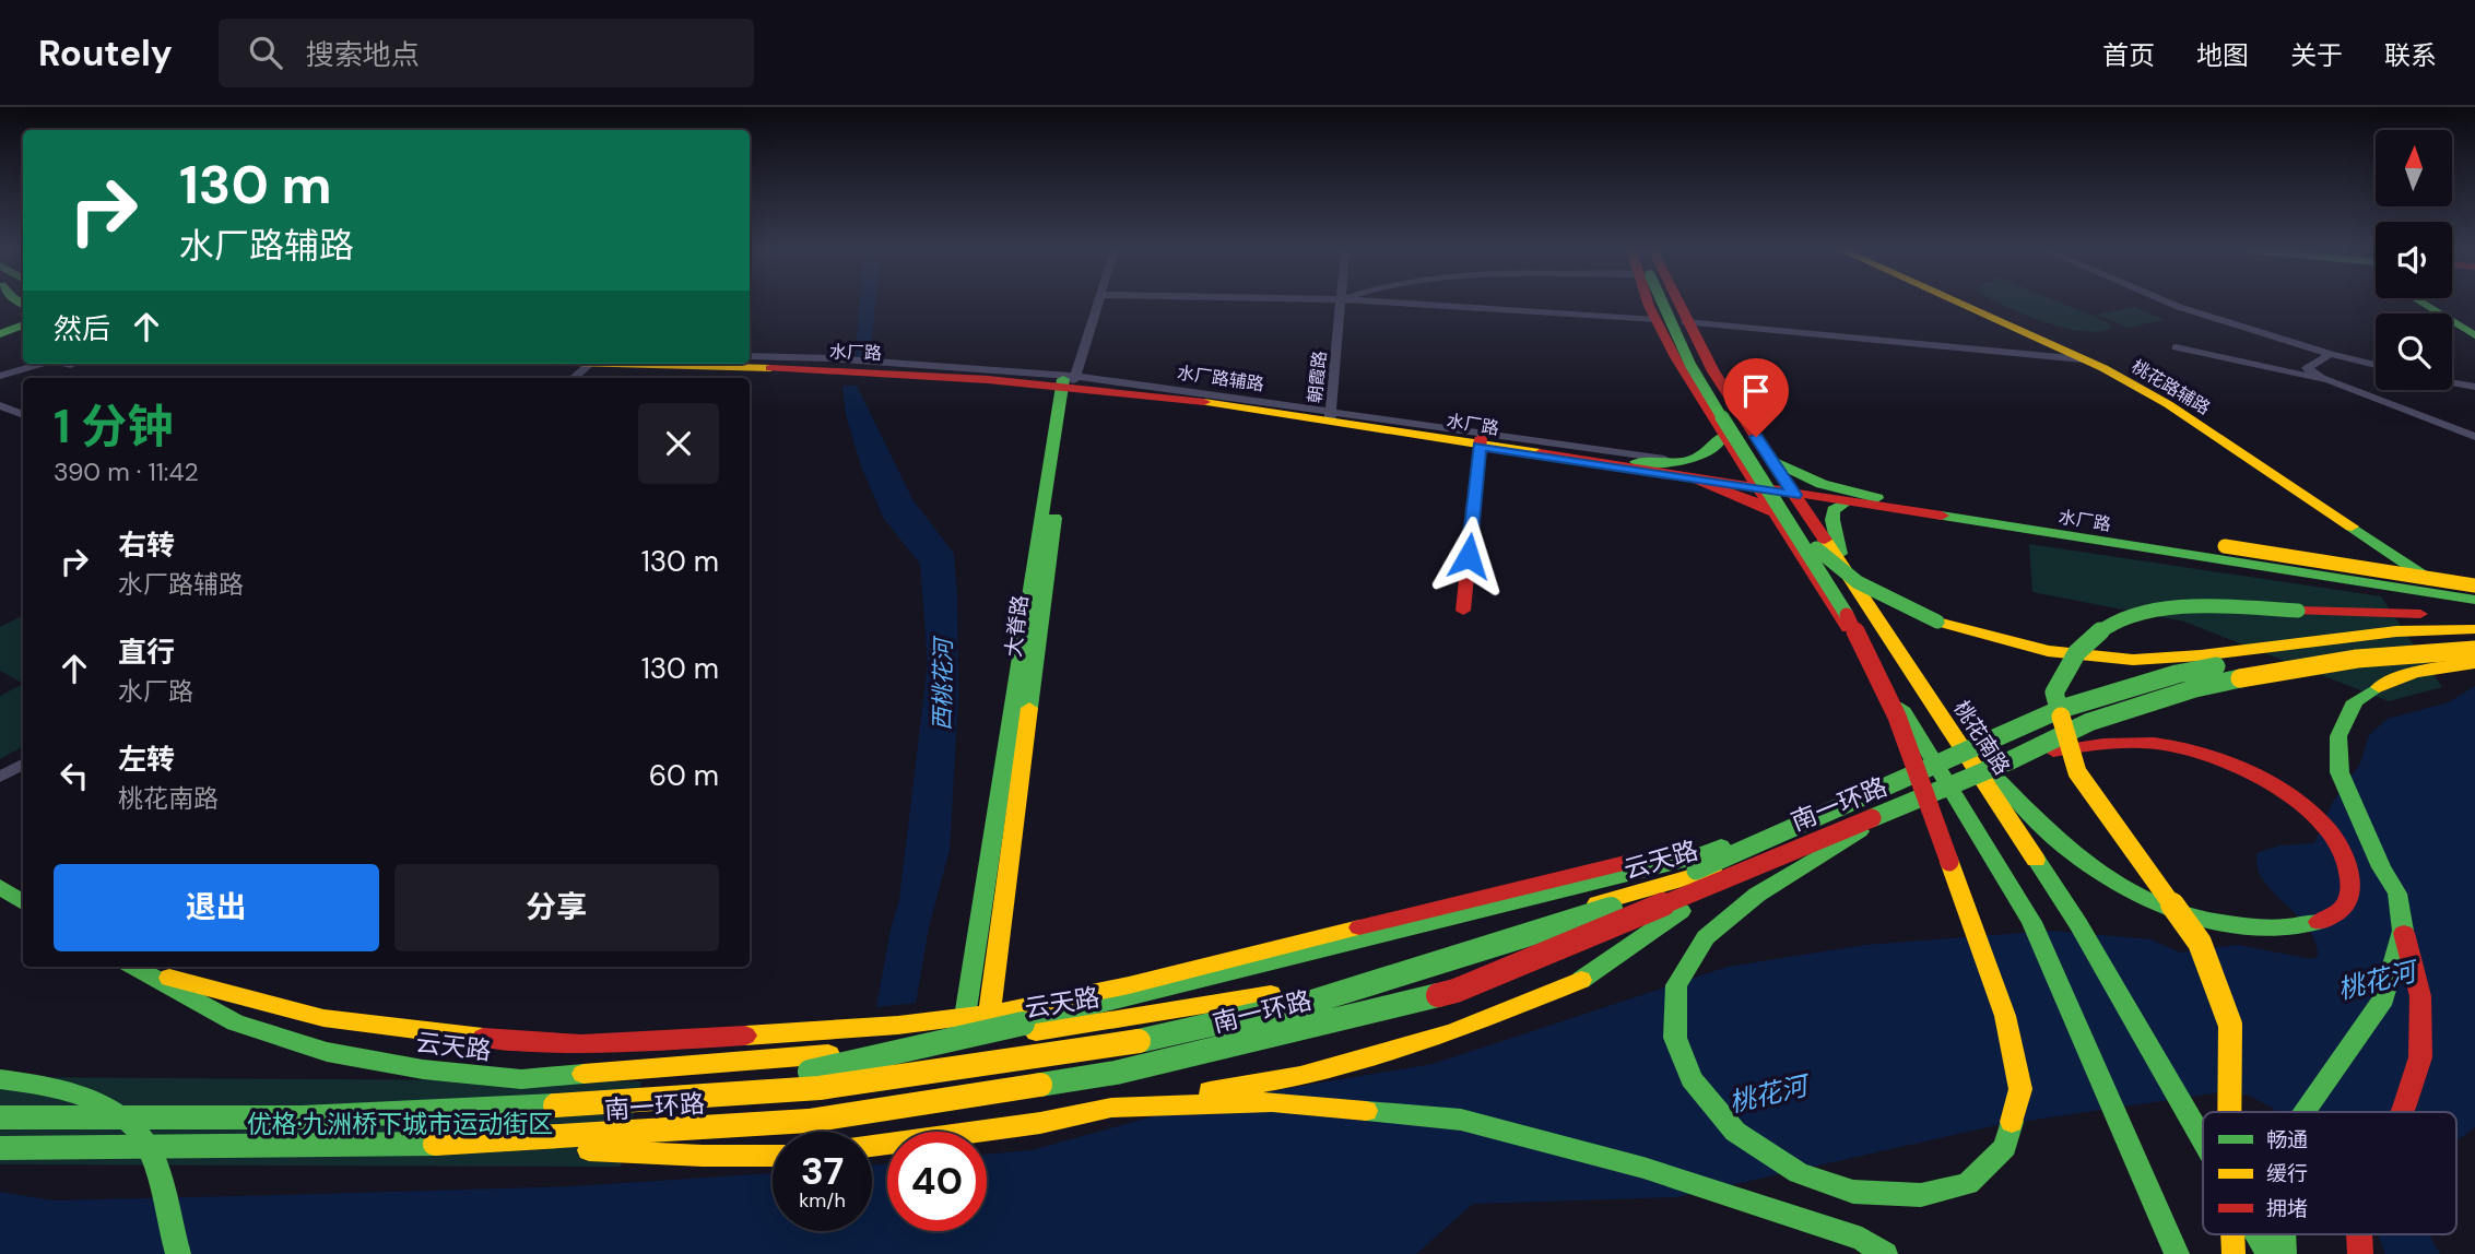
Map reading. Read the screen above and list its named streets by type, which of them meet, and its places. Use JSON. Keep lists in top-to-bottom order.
{
  "streets": {
    "main road": [
      "水厂路",
      "桃花路辅路",
      "大脊路",
      "桃花南路",
      "南一环路",
      "云天路"
    ],
    "street": ["朝霞路", "水厂路辅路"]
  },
  "crossings": [
    ["水厂路", "朝霞路"],
    ["水厂路", "水厂路辅路"],
    ["水厂路", "桃花路辅路"],
    ["水厂路", "大脊路"],
    ["水厂路", "桃花南路"],
    ["水厂路辅路", "大脊路"],
    ["大脊路", "云天路"],
    ["桃花南路", "云天路"]
  ],
  "water": ["西桃花河", "桃花河"],
  "parks": ["优格·九洲桥下城市运动街区"],
  "legend": ["畅通", "缓行", "拥堵"],
  "north": "top",
  "page": {
    "header": "Routely",
    "search": "搜索地点",
    "nav": [
      "首页",
      "地图",
      "关于",
      "联系"
    ],
    "turn": ["130 m", "水厂路辅路"],
    "then": "然后",
    "heading": ["1 分钟", "390 m · 11:42"],
    "list": [
      {
        "name": "右转",
        "note": "水厂路辅路",
        "value": "130 m"
      },
      {
        "name": "直行",
        "note": "水厂路",
        "value": "130 m"
      },
      {
        "name": "左转",
        "note": "桃花南路",
        "value": "60 m"
      }
    ],
    "buttons": ["退出", "分享"],
    "speed": "37 km/h",
    "limit": "40"
  }
}
